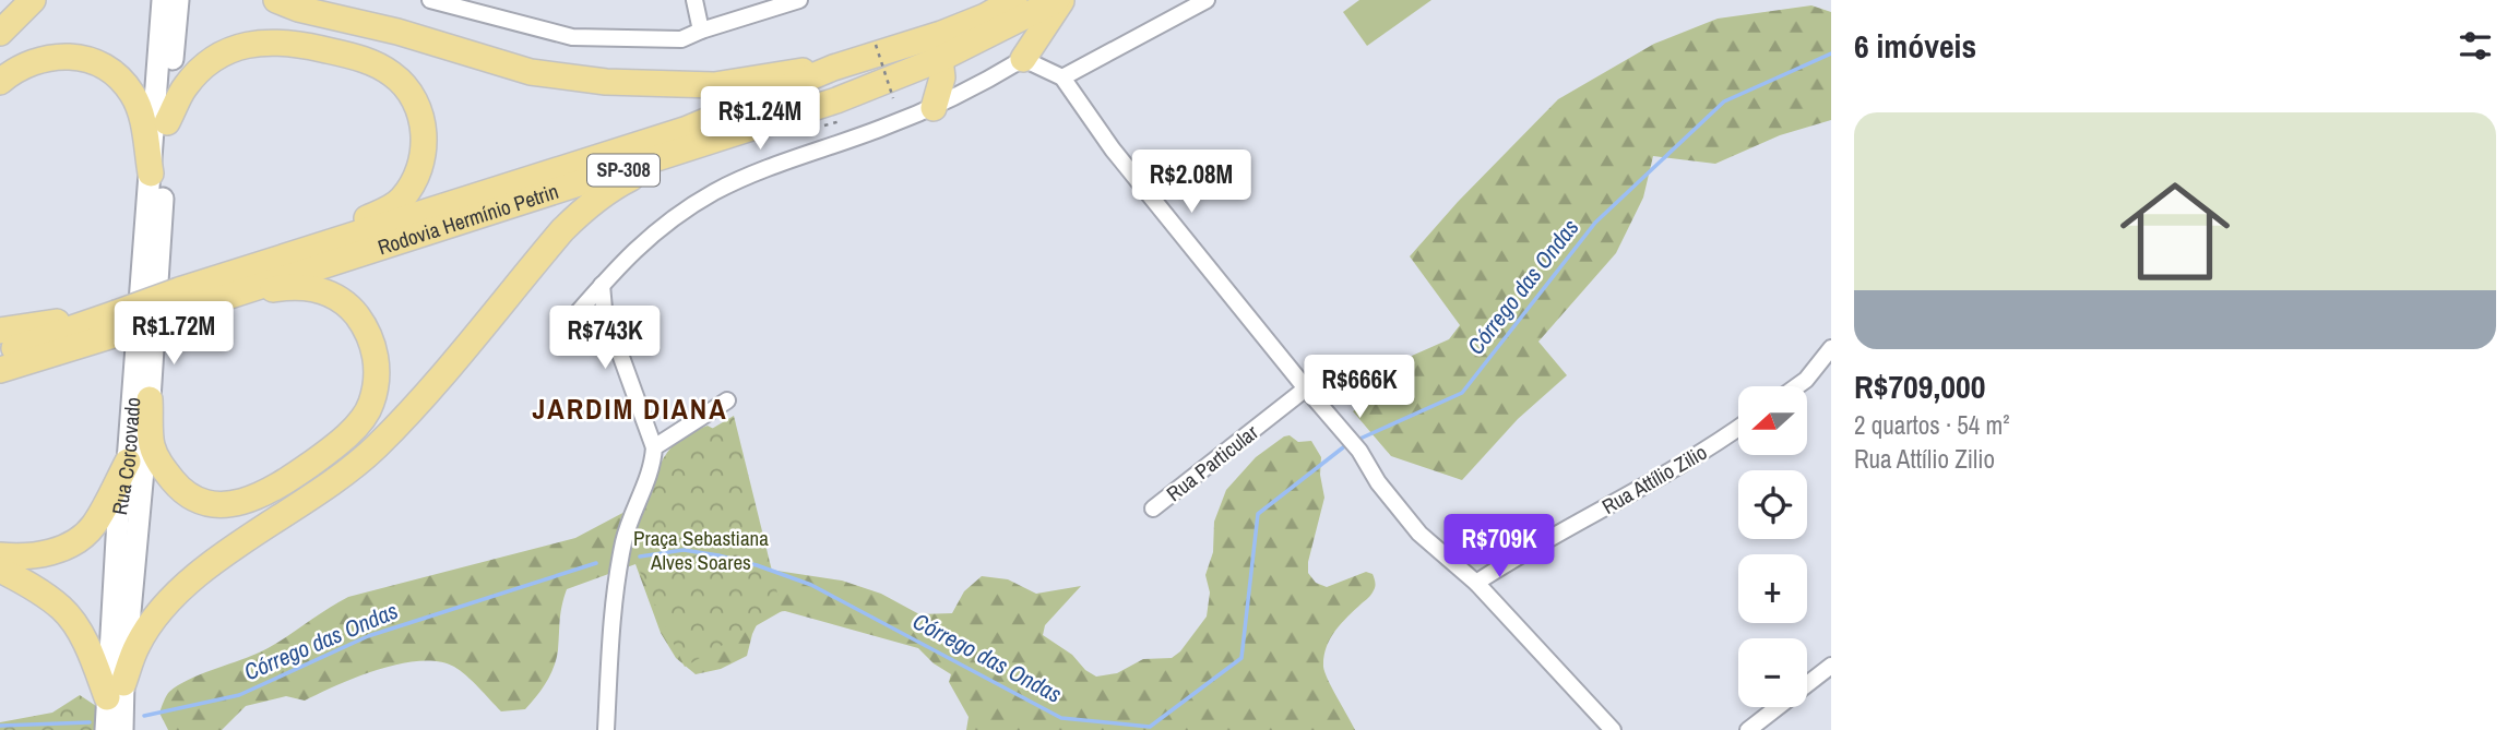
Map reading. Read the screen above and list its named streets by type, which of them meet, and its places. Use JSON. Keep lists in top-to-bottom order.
{
  "streets": {
    "main road": ["SP-308", "Rodovia Hermínio Petrin"],
    "street": ["Rua Corcovado", "Rua Particular", "Rua Attílio Zilio"]
  },
  "districts": ["JARDIM DIANA"],
  "water": ["Córrego das Ondas"],
  "parks": ["Praça Sebastiana Alves Soares"],
  "north": "left",
  "page": {
    "heading": "6 imóveis",
    "price": [
      "R$1.24M",
      "R$2.08M",
      "R$1.72M",
      "R$743K",
      "R$666K",
      "R$709K"
    ],
    "list": [
      {
        "name": "R$709,000",
        "note": "2 quartos · 54 m² · Rua Attílio Zilio"
      }
    ],
    "map_buttons": ["+", "−"]
  }
}
